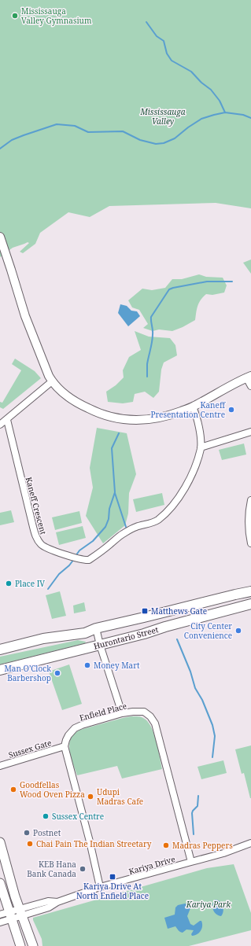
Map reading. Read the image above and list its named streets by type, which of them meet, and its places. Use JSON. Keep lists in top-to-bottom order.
{
  "streets": {
    "main road": ["Hurontario Street"],
    "street": [
      "Kaneff Crescent",
      "Enfield Place",
      "Sussex Gate",
      "Kariya Drive"
    ]
  },
  "crossings": [
    ["Enfield Place", "Sussex Gate"],
    ["Enfield Place", "Kariya Drive"]
  ],
  "parks": ["Mississauga Valley", "Kariya Park"],
  "places": {
    "other": [
      "Mississauga Valley Gymnasium",
      "Kaneff Presentation Centre",
      "Place IV",
      "City Center Convenience",
      "Money Mart",
      "Man O’Clock Barbershop",
      "Goodfellas Wood Oven Pizza",
      "Udupi Madras Cafe",
      "Sussex Centre",
      "Postnet",
      "Chai Pain The Indian Streetary",
      "Madras Peppers",
      "KEB Hana Bank Canada"
    ],
    "transit": ["Matthews Gate", "Kariya Drive At North Enfield Place"]
  }
}
